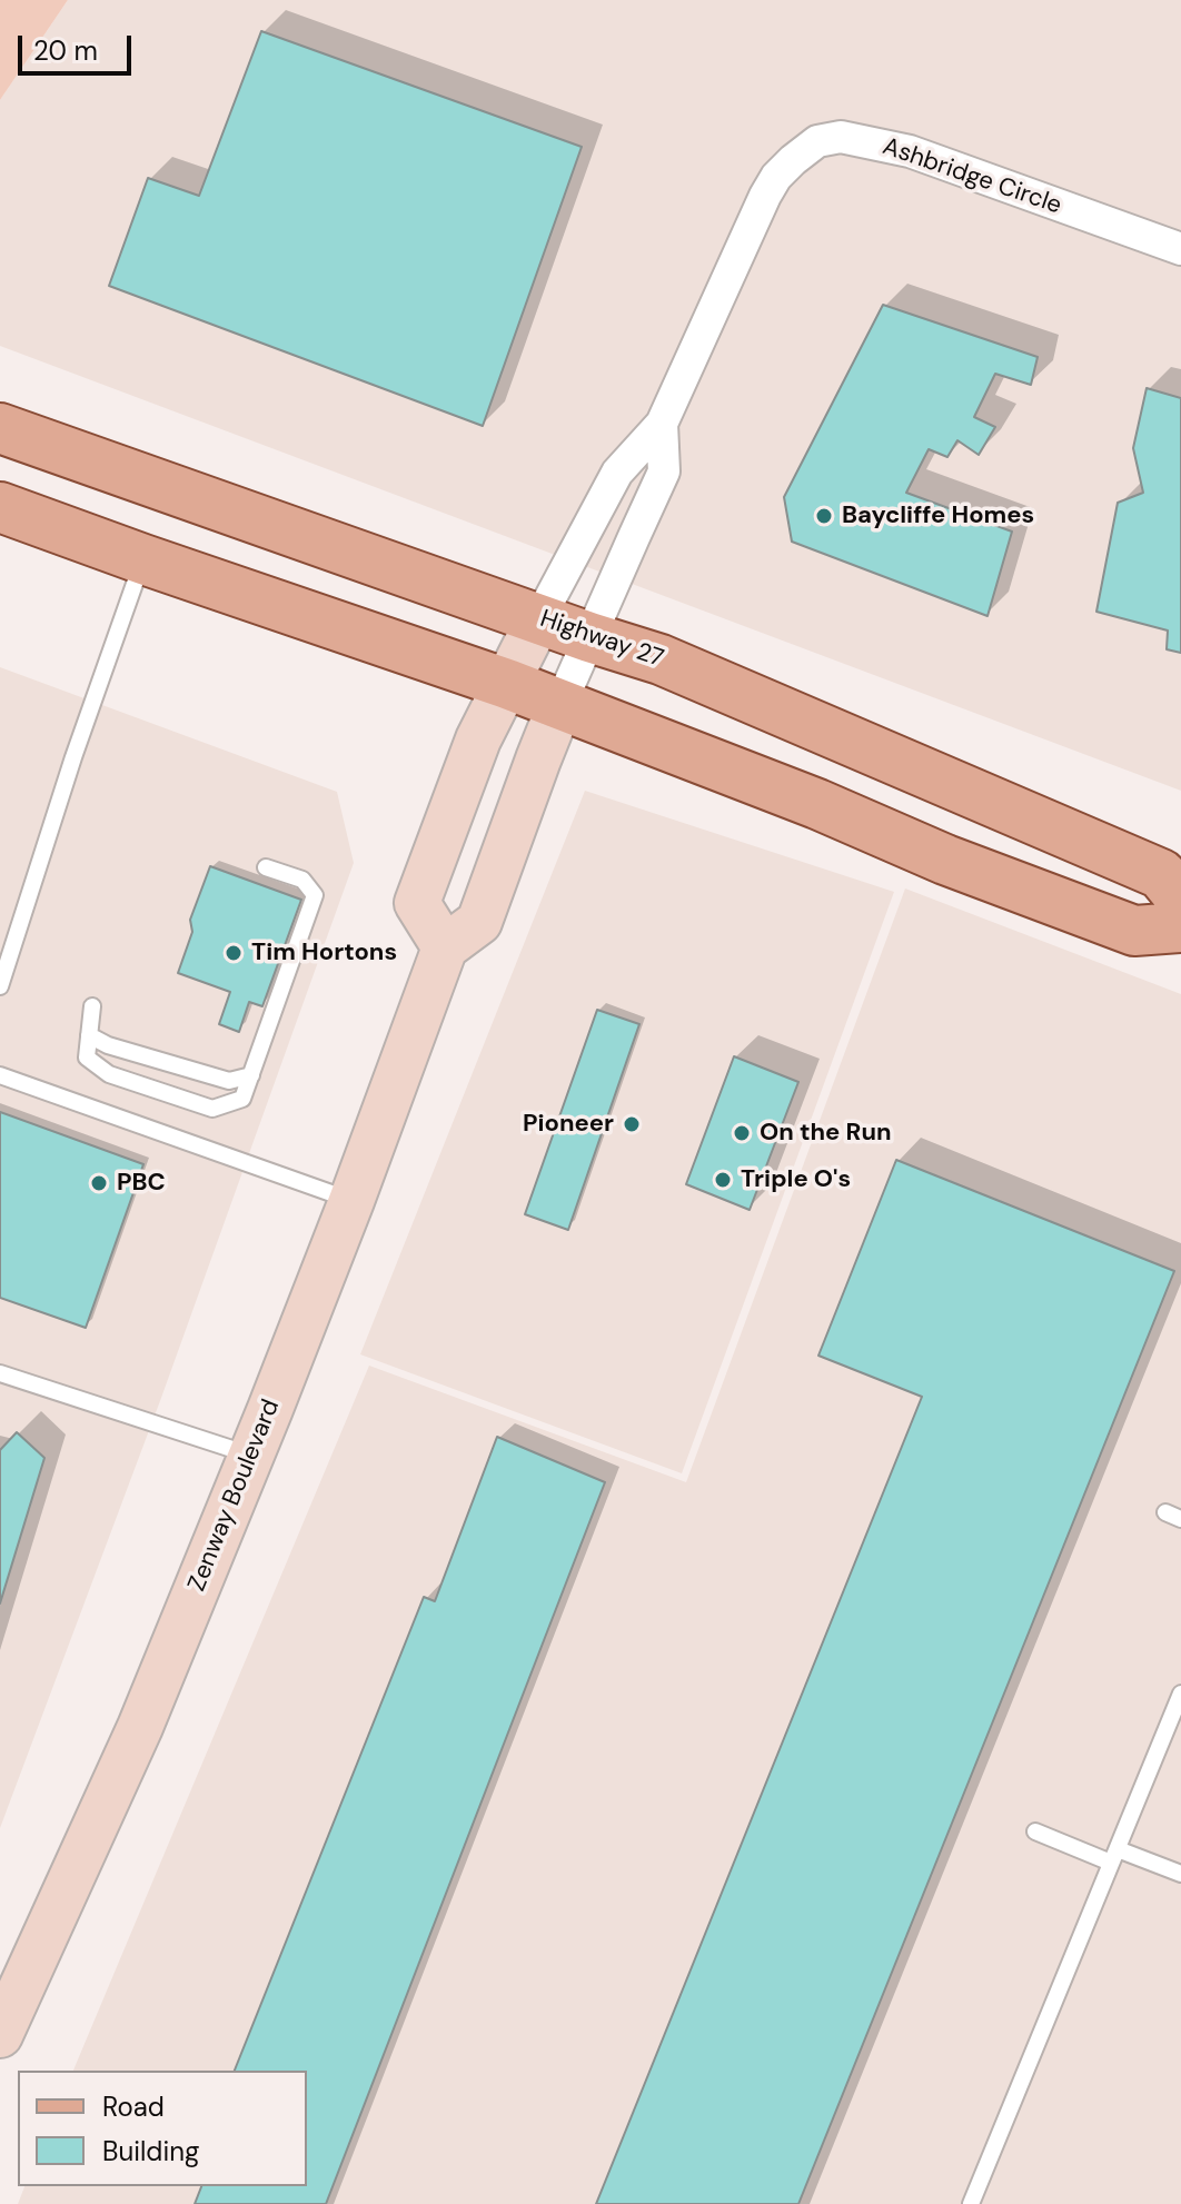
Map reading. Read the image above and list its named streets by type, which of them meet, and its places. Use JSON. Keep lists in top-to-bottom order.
{
  "streets": {
    "main road": ["Highway 27"],
    "street": ["Ashbridge Circle", "Zenway Boulevard"]
  },
  "crossings": [
    ["Ashbridge Circle", "Highway 27"]
  ],
  "places": [
    "Baycliffe Homes",
    "Tim Hortons",
    "Pioneer",
    "On the Run",
    "Triple O's",
    "PBC"
  ],
  "legend": ["Road", "Building"],
  "scale_bar": "20 m"
}
